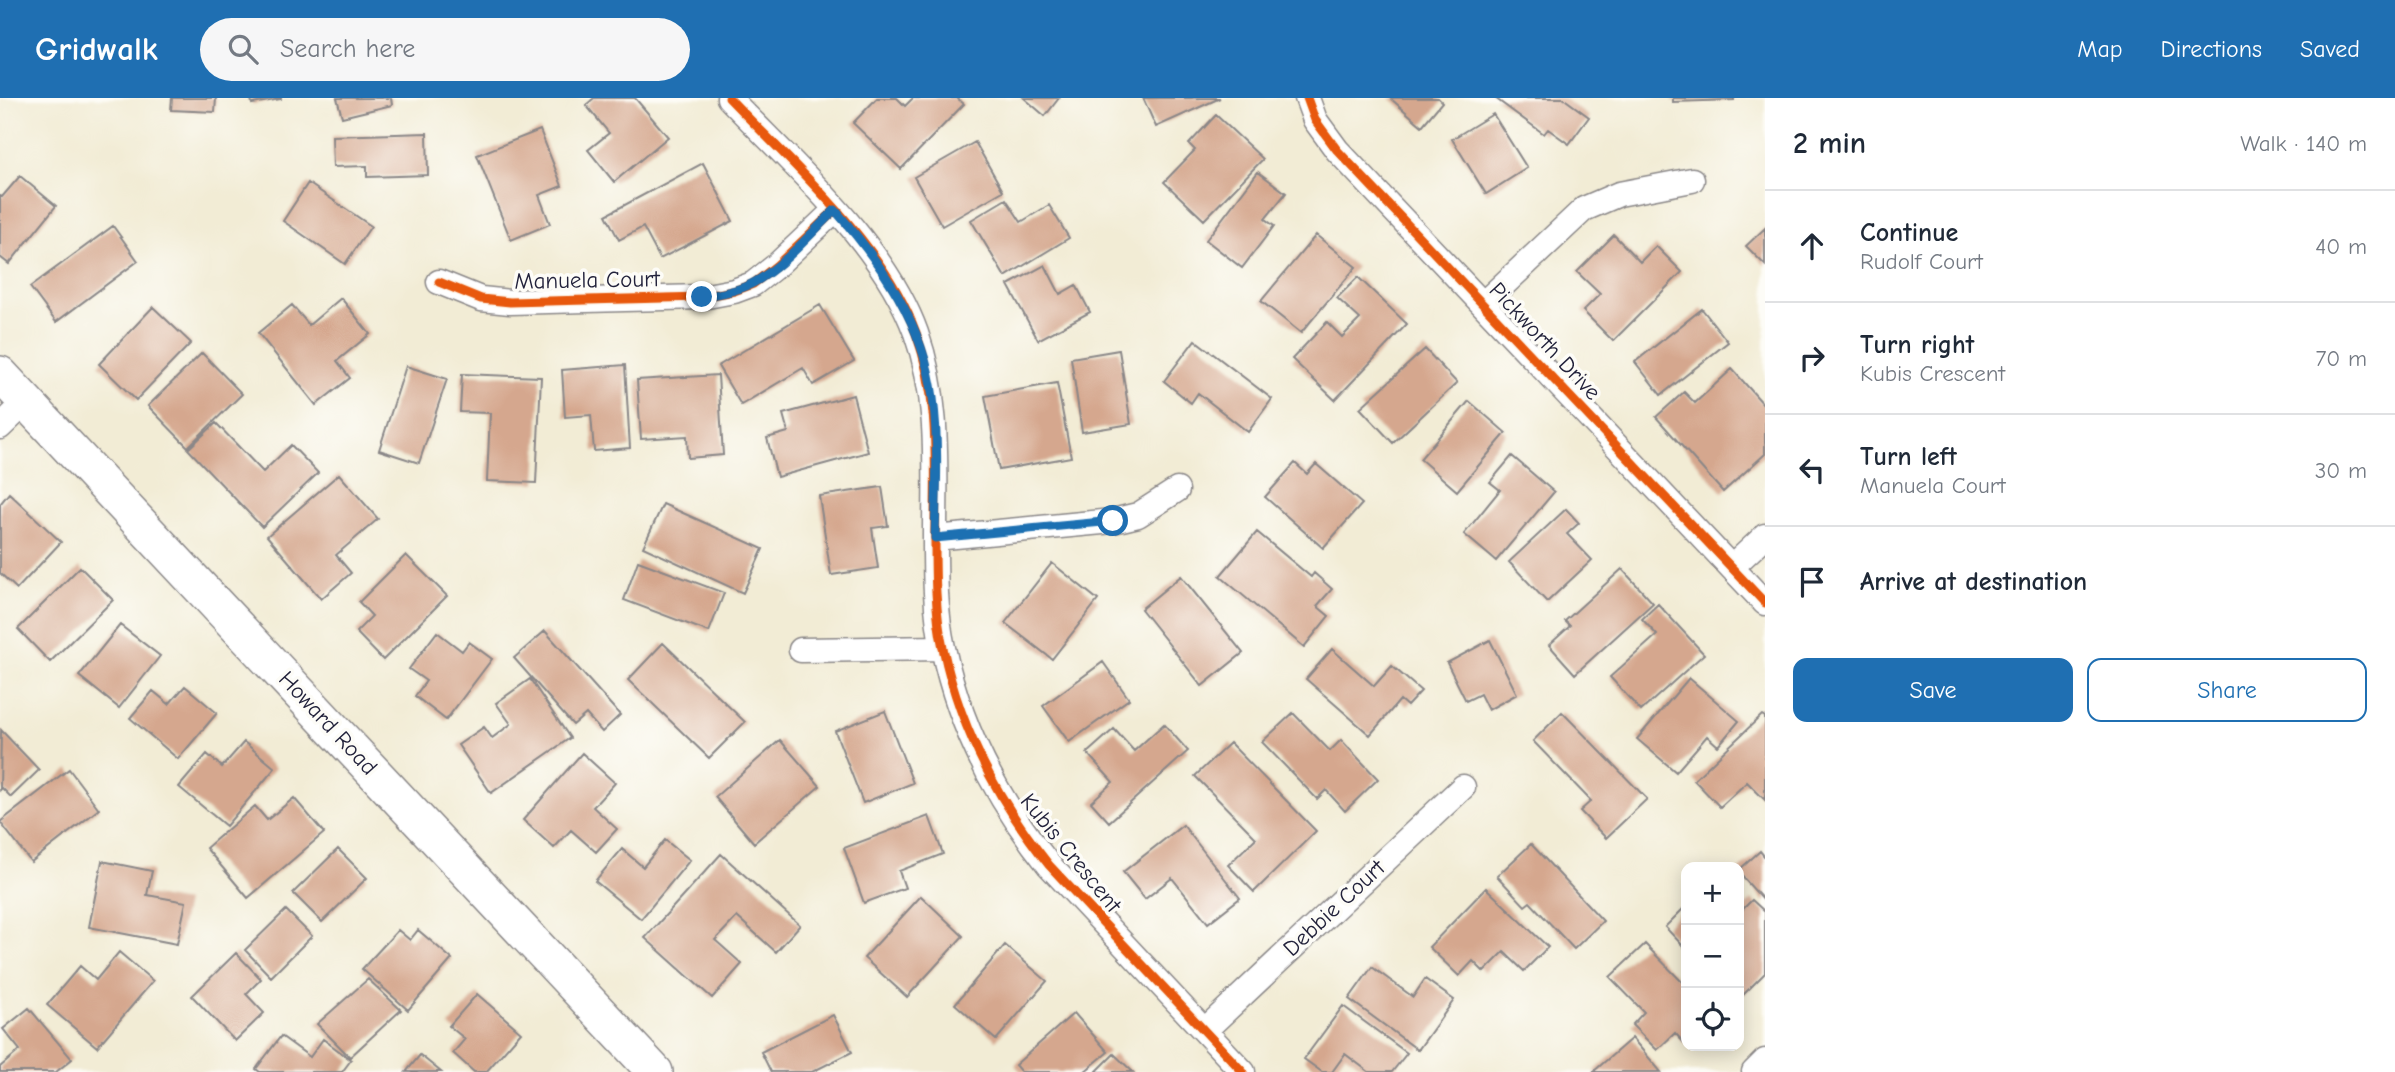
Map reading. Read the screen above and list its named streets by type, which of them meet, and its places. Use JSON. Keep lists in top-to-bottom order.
{
  "streets": {
    "main road": ["Howard Road"],
    "street": [
      "Manuela Court",
      "Pickworth Drive",
      "Kubis Crescent",
      "Debbie Court"
    ]
  },
  "crossings": [
    ["Manuela Court", "Kubis Crescent"],
    ["Kubis Crescent", "Debbie Court"]
  ],
  "page": {
    "header": "Gridwalk",
    "search": "Search here",
    "nav": ["Map", "Directions", "Saved"],
    "heading": ["2 min", "Walk · 140 m"],
    "list": [
      ["Continue", "Rudolf Court", "40 m"],
      ["Turn right", "Kubis Crescent", "70 m"],
      ["Turn left", "Manuela Court", "30 m"],
      "Arrive at destination"
    ],
    "buttons": ["Save", "Share"],
    "map_buttons": ["+", "−"]
  }
}
